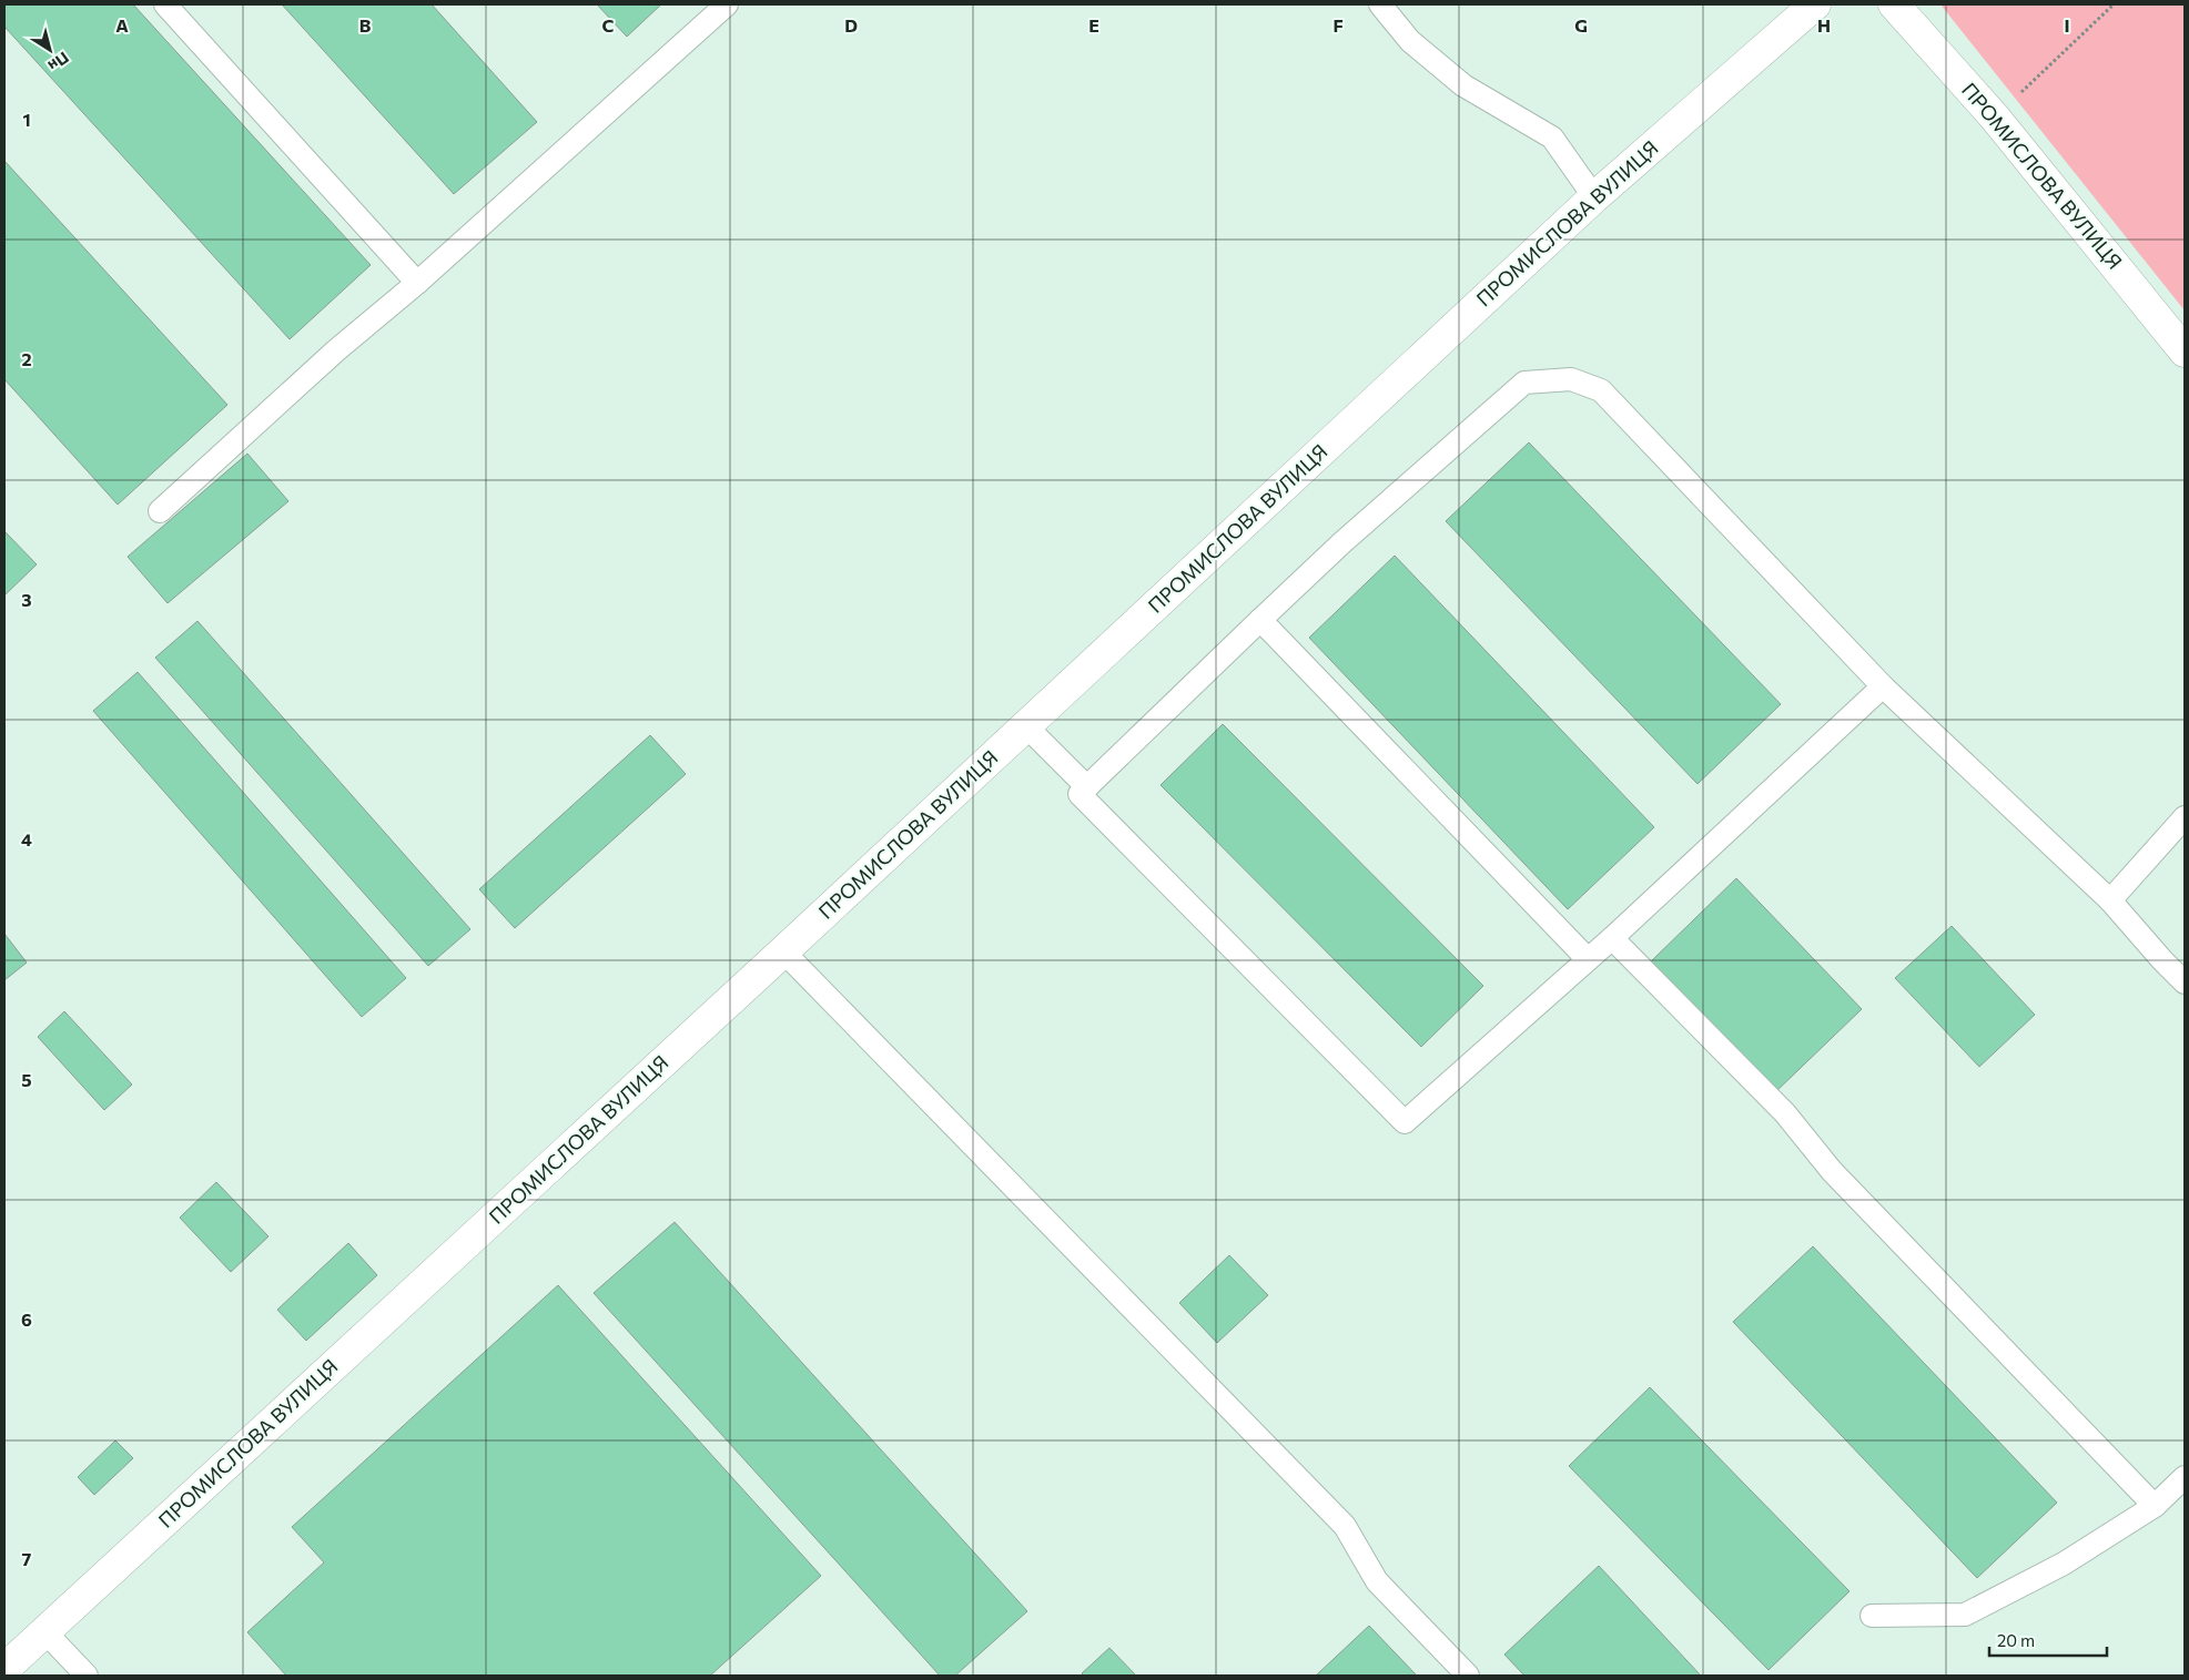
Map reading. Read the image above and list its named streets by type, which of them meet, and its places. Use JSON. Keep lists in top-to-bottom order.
{
  "streets": {
    "street": ["ПРОМИСЛОВА ВУЛИЦЯ"]
  },
  "scale_bar": "20 m",
  "north": "bottom right",
  "grid": {
    "columns": [
      "A",
      "B",
      "C",
      "D",
      "E",
      "F",
      "G",
      "H",
      "I"
    ],
    "rows": [
      "1",
      "2",
      "3",
      "4",
      "5",
      "6",
      "7"
    ]
  }
}
